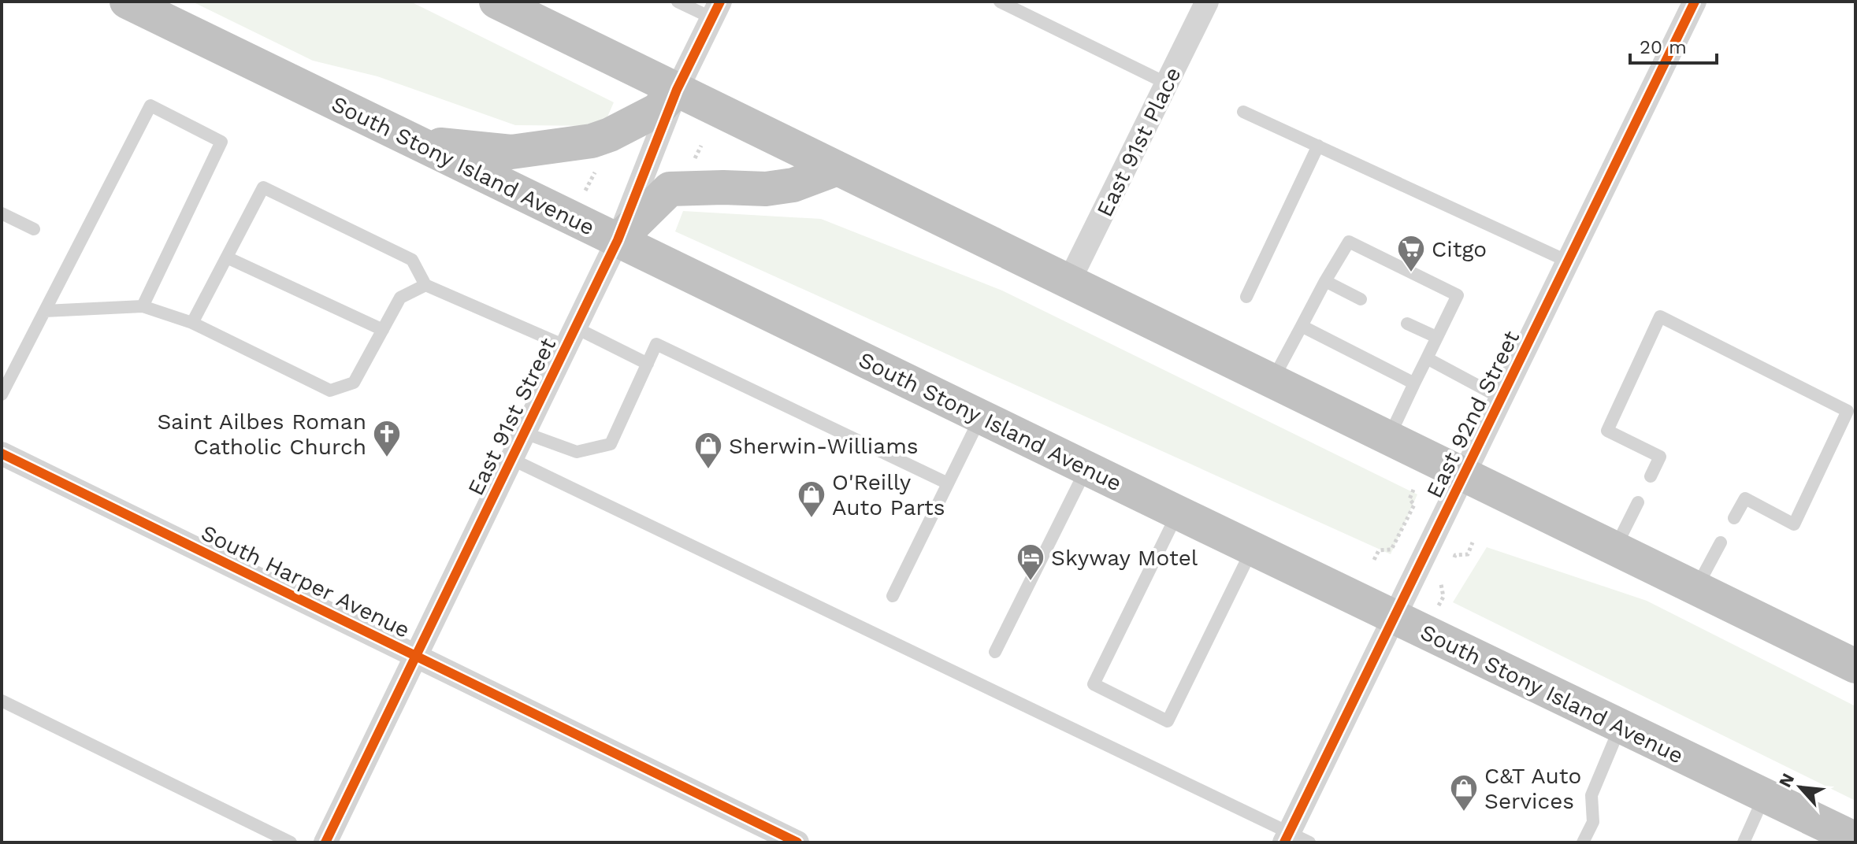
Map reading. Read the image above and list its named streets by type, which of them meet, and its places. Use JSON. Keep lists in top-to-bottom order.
{
  "streets": {
    "highway": ["South Stony Island Avenue"],
    "street": [
      "East 91st Place",
      "East 92nd Street",
      "East 91st Street",
      "South Harper Avenue"
    ]
  },
  "crossings": [
    ["South Stony Island Avenue", "East 92nd Street"],
    ["South Stony Island Avenue", "East 91st Street"],
    ["East 91st Street", "South Harper Avenue"]
  ],
  "places": {
    "supermarket": ["Citgo"],
    "church": ["Saint Ailbes Roman Catholic Church"],
    "shop": ["Sherwin-Williams", "O'Reilly Auto Parts", "C&T Auto Services"],
    "hotel": ["Skyway Motel"]
  },
  "scale_bar": "20 m",
  "north": "top left"
}
